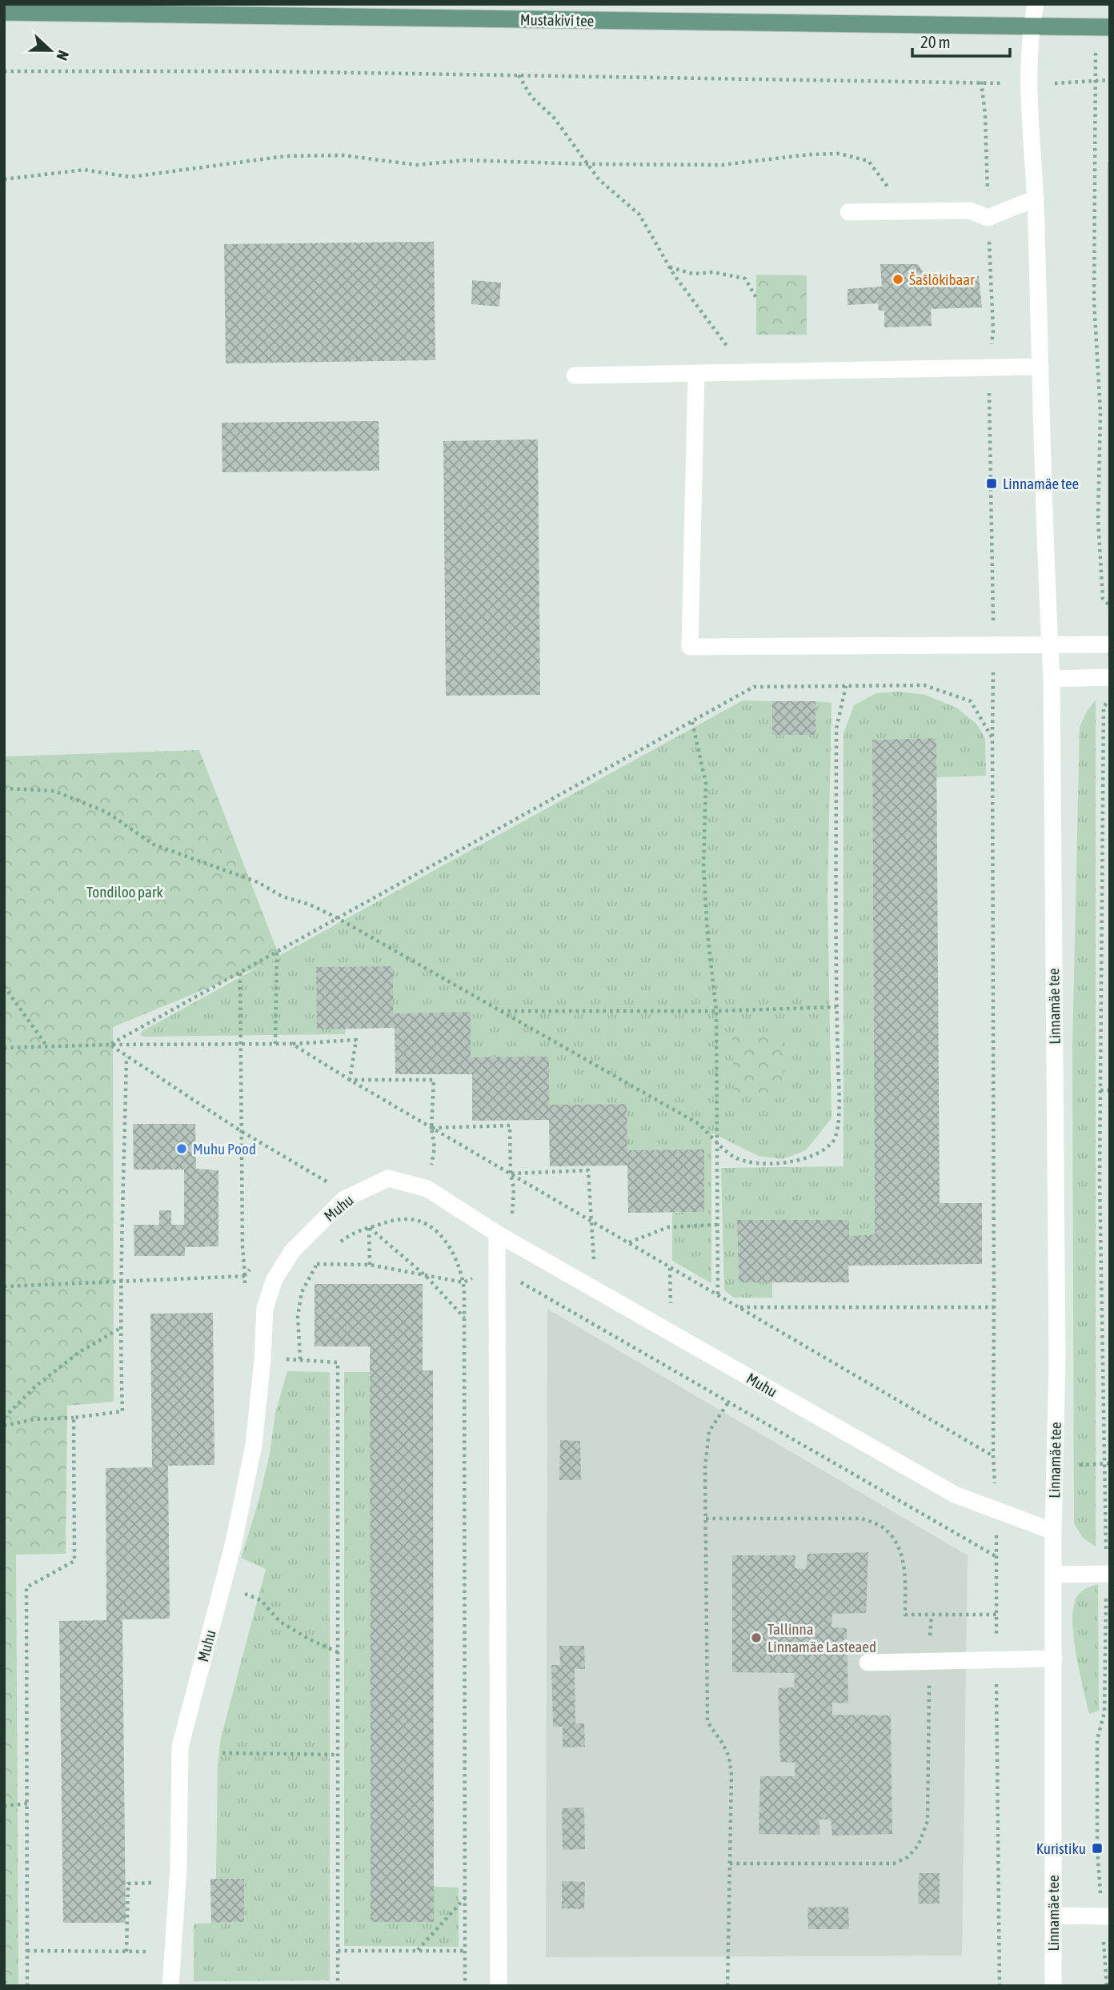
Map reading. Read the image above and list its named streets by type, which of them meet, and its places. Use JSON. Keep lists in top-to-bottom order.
{
  "streets": {
    "main road": ["Mustakivi tee"],
    "street": ["Linnamäe tee", "Muhu"]
  },
  "crossings": [
    ["Mustakivi tee", "Linnamäe tee"],
    ["Linnamäe tee", "Muhu"]
  ],
  "parks": ["Tondiloo park"],
  "places": {
    "other": ["Šašlõkibaar", "Muhu Pood", "Tallinna Linnamäe Lasteaed"],
    "transit": ["Linnamäe tee", "Kuristiku"]
  },
  "scale_bar": "20 m",
  "north": "right"
}
